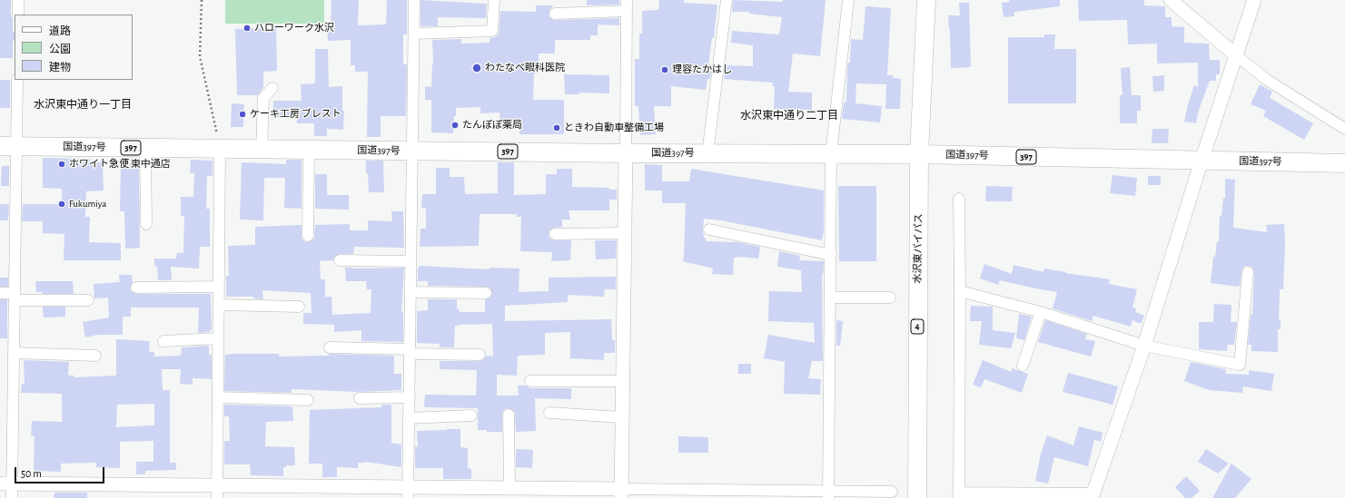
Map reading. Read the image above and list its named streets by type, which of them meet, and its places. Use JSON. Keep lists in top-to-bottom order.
{
  "streets": {
    "highway": [
      "国道397号",
      "397",
      "水沢東バイパス",
      "4"
    ]
  },
  "crossings": [
    ["国道397号", "水沢東バイパス"]
  ],
  "districts": ["水沢東中通り一丁目", "水沢東中通り二丁目"],
  "places": [
    "ハローワーク水沢",
    "わたなべ眼科医院",
    "理容たかはし",
    "ケーキ工房 ブレスト",
    "たんぽぽ薬局",
    "ときわ自動車整備工場",
    "ホワイト急便 東中通店",
    "Fukumiya"
  ],
  "legend": ["道路", "公園", "建物"],
  "scale_bar": "50 m"
}
